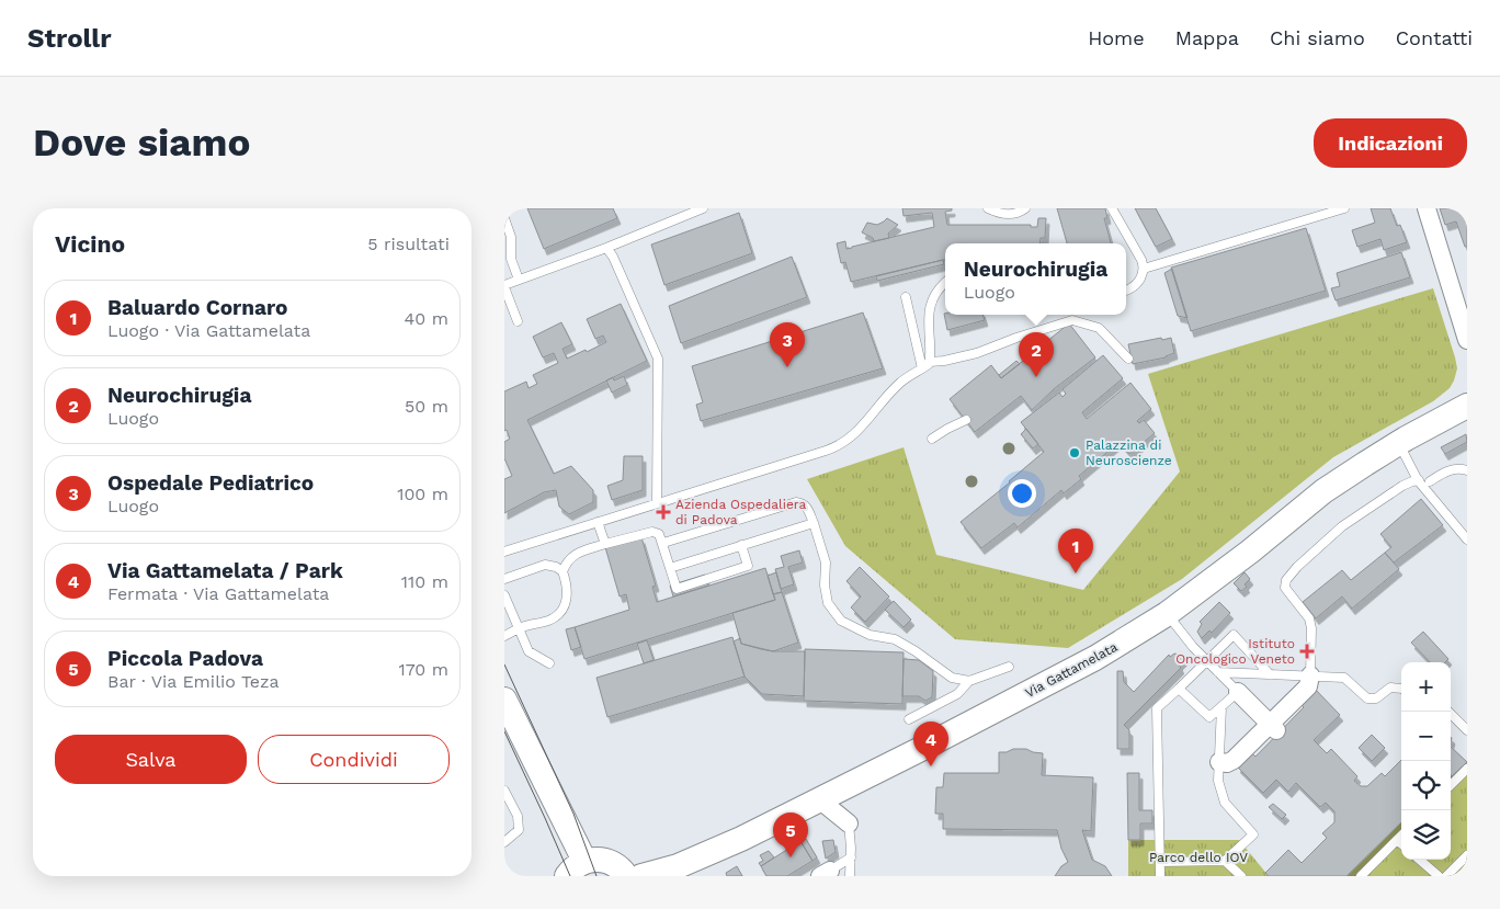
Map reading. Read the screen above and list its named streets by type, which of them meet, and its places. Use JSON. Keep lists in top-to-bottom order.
{
  "streets": {
    "main road": ["Via Gattamelata"]
  },
  "parks": ["Parco dello IOV"],
  "places": {
    "other": ["Palazzina di Neuroscienze"],
    "health": ["Azienda Ospedaliera di Padova", "Istituto Oncologico Veneto"]
  },
  "page": {
    "header": "Strollr",
    "nav": [
      "Home",
      "Mappa",
      "Chi siamo",
      "Contatti"
    ],
    "buttons": [
      "Indicazioni",
      ["Salva", "Condividi"]
    ],
    "title": "Dove siamo",
    "heading": ["Vicino", "5 risultati"],
    "popup": ["Neurochirugia", "Luogo"],
    "list": [
      {
        "mark": "1",
        "name": "Baluardo Cornaro",
        "note": "Luogo · Via Gattamelata",
        "value": "40 m"
      },
      {
        "mark": "2",
        "name": "Neurochirugia",
        "note": "Luogo",
        "value": "50 m"
      },
      {
        "mark": "3",
        "name": "Ospedale Pediatrico",
        "note": "Luogo",
        "value": "100 m"
      },
      {
        "mark": "4",
        "name": "Via Gattamelata / Park",
        "note": "Fermata · Via Gattamelata",
        "value": "110 m"
      },
      {
        "mark": "5",
        "name": "Piccola Padova",
        "note": "Bar · Via Emilio Teza",
        "value": "170 m"
      }
    ],
    "pins": [
      "3",
      "2",
      "1",
      "4",
      "5"
    ],
    "map_buttons": ["+", "−"]
  }
}
